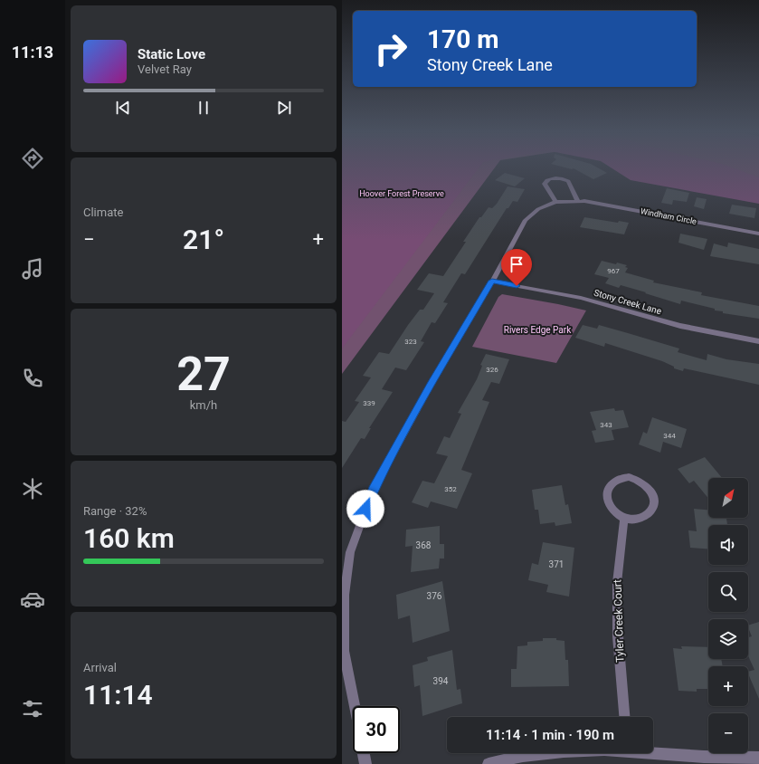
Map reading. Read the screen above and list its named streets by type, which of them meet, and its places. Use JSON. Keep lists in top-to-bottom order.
{
  "streets": {
    "street": ["Windham Circle", "Stony Creek Lane", "Tyler Creek Court"]
  },
  "crossings": [
    ["Windham Circle", "Stony Creek Lane"]
  ],
  "parks": ["Hoover Forest Preserve", "Rivers Edge Park"],
  "house_numbers": [
    "967",
    "323",
    "326",
    "339",
    "343",
    "344",
    "352",
    "368",
    "371",
    "376",
    "394"
  ],
  "north": "top right",
  "page": {
    "tabs": "11:13",
    "turn": ["170 m", "Stony Creek Lane"],
    "song": ["Static Love", "Velvet Ray"],
    "tile": [
      "Climate",
      ["27", "km/h"],
      ["Range · 32%", "160 km"],
      ["Arrival", "11:14"]
    ],
    "heat": ["−", "21°", "+"],
    "map_buttons": ["+", "−"],
    "limit": "30",
    "trip": "11:14 · 1 min · 190 m"
  }
}
